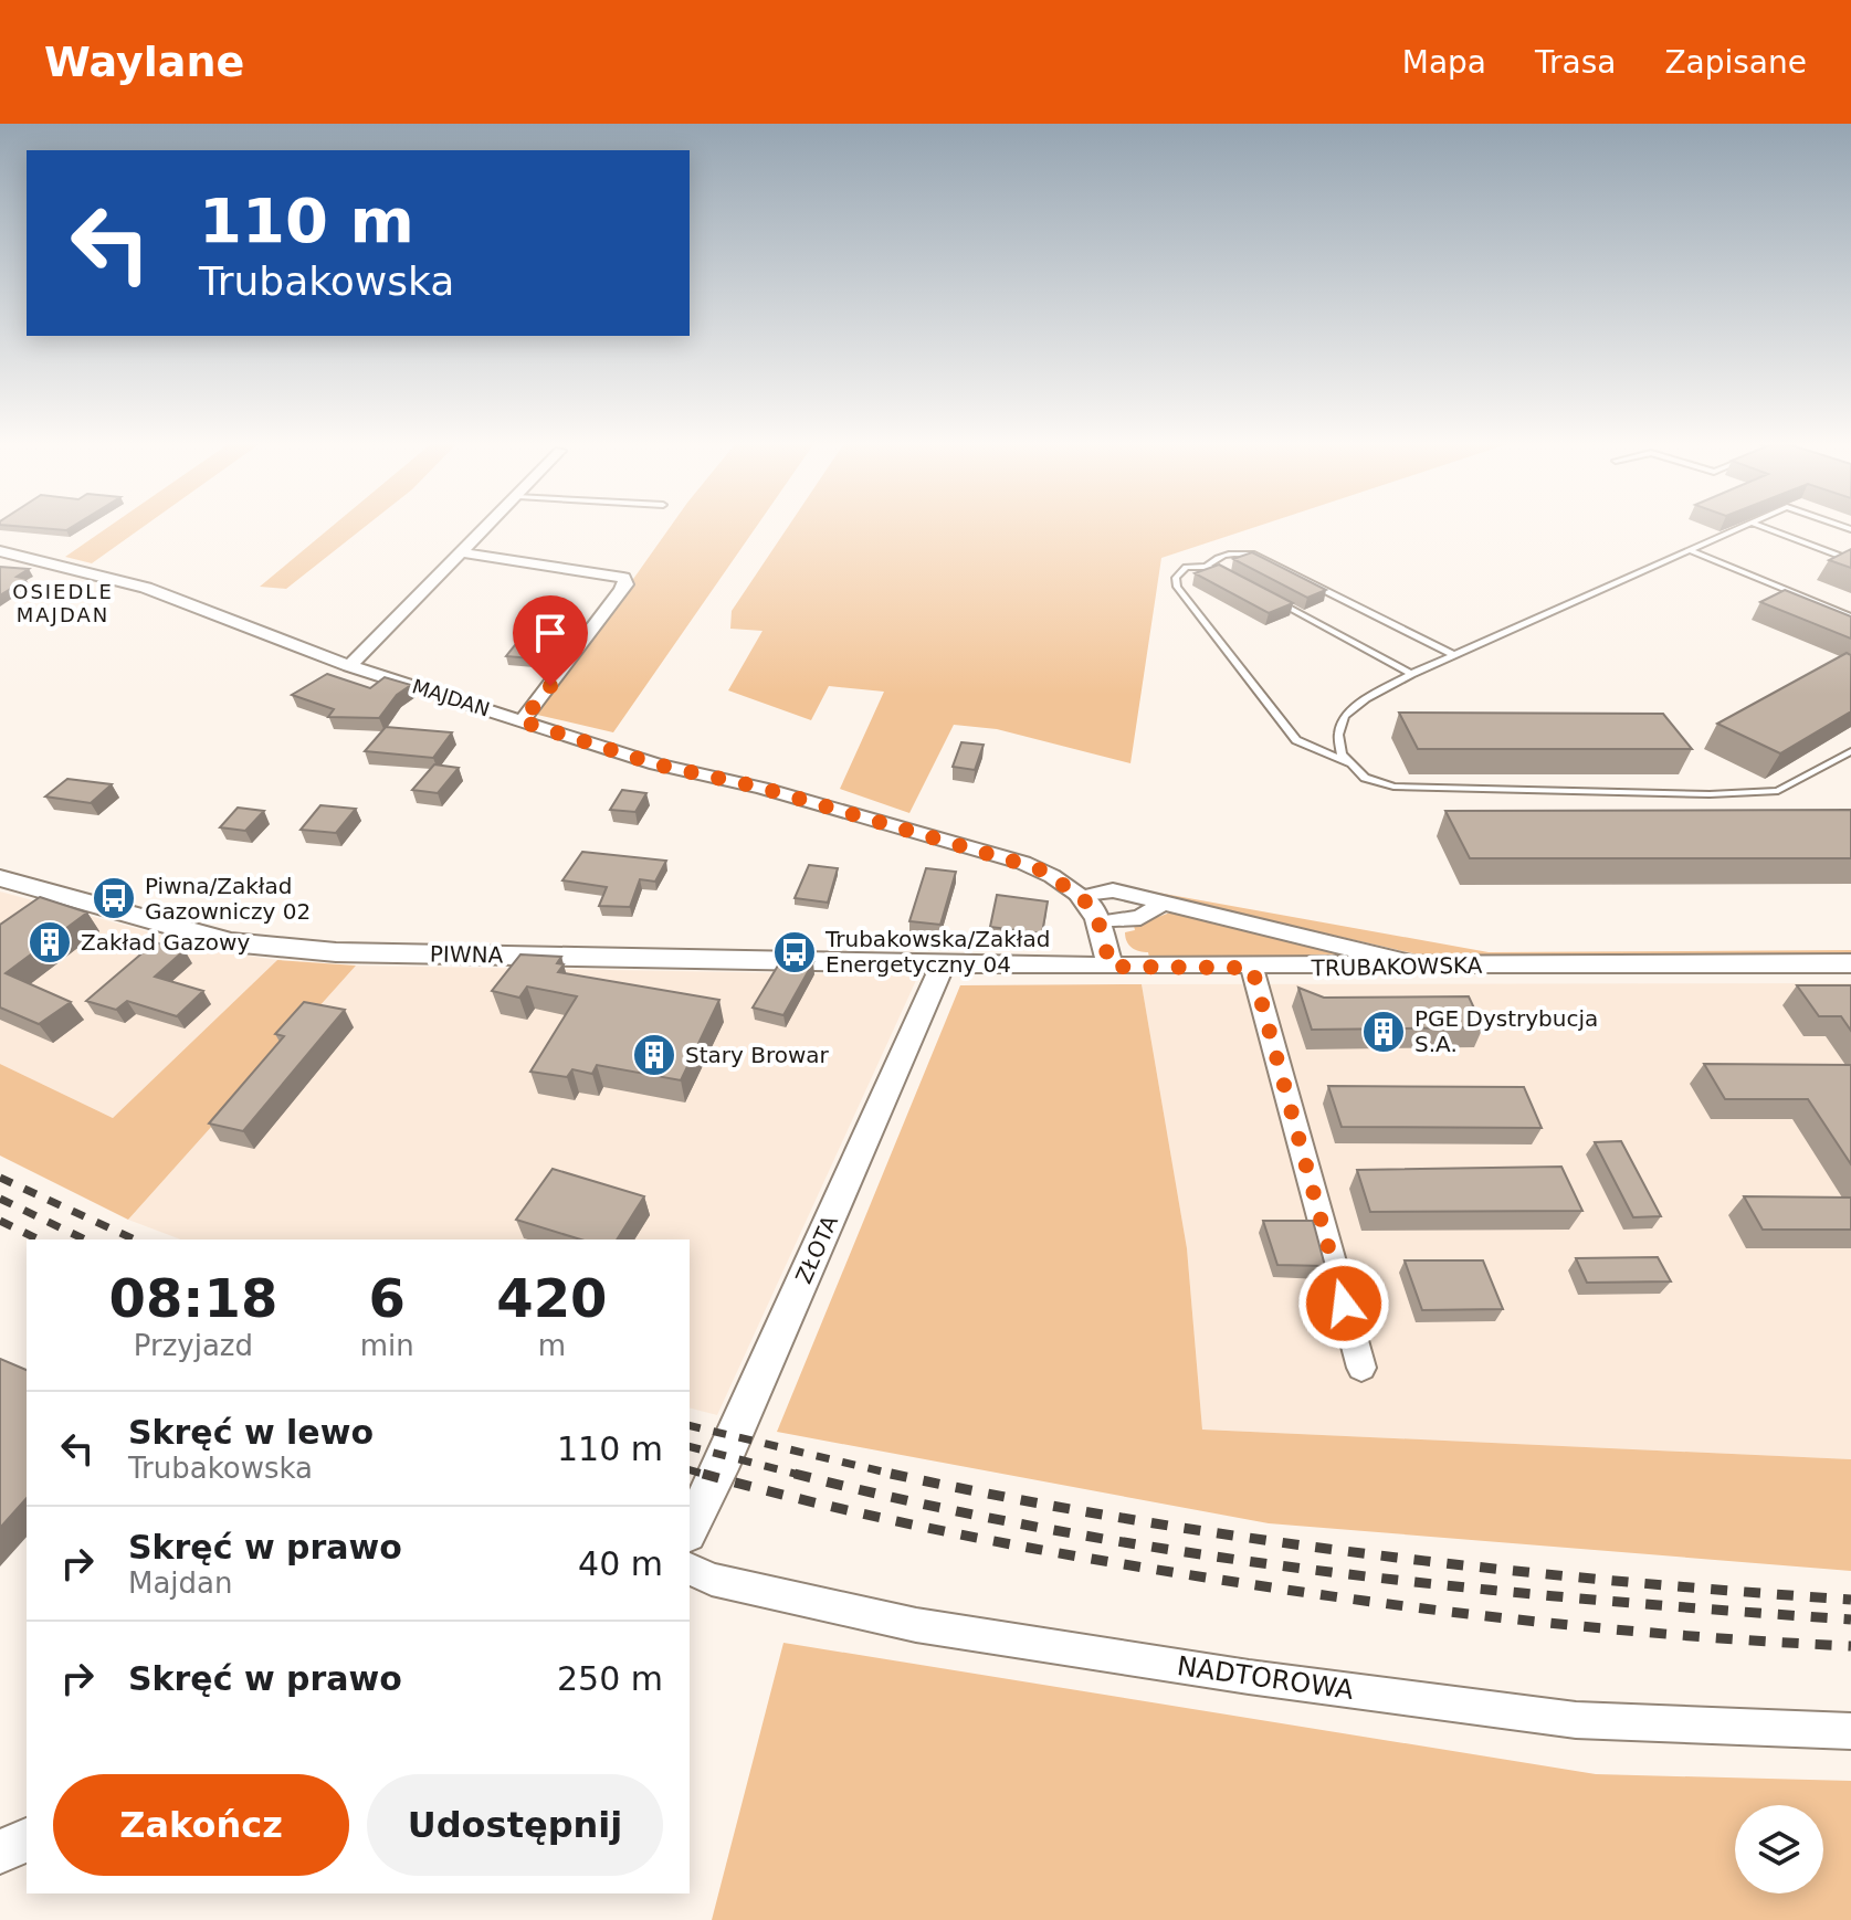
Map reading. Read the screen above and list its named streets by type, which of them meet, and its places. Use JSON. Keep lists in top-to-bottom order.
{
  "streets": {
    "street": [
      "MAJDAN",
      "PIWNA",
      "TRUBAKOWSKA",
      "ZŁOTA",
      "NADTOROWA"
    ]
  },
  "crossings": [
    ["MAJDAN", "TRUBAKOWSKA"],
    ["PIWNA", "TRUBAKOWSKA"],
    ["PIWNA", "ZŁOTA"],
    ["TRUBAKOWSKA", "ZŁOTA"]
  ],
  "districts": ["OSIEDLE MAJDAN"],
  "places": {
    "bus stop": ["Piwna/Zakład Gazowniczy 02", "Trubakowska/Zakład Energetyczny 04"],
    "building": ["Zakład Gazowy", "PGE Dystrybucja S.A.", "Stary Browar"]
  },
  "page": {
    "header": "Waylane",
    "nav": ["Mapa", "Trasa", "Zapisane"],
    "turn": ["110 m", "Trubakowska"],
    "eta": [
      "08:18",
      "Przyjazd",
      "6",
      "min",
      "420",
      "m"
    ],
    "list": [
      {
        "name": "Skręć w lewo",
        "note": "Trubakowska",
        "value": "110 m"
      },
      {
        "name": "Skręć w prawo",
        "note": "Majdan",
        "value": "40 m"
      },
      {
        "name": "Skręć w prawo",
        "value": "250 m"
      }
    ],
    "buttons": ["Zakończ", "Udostępnij"]
  }
}
